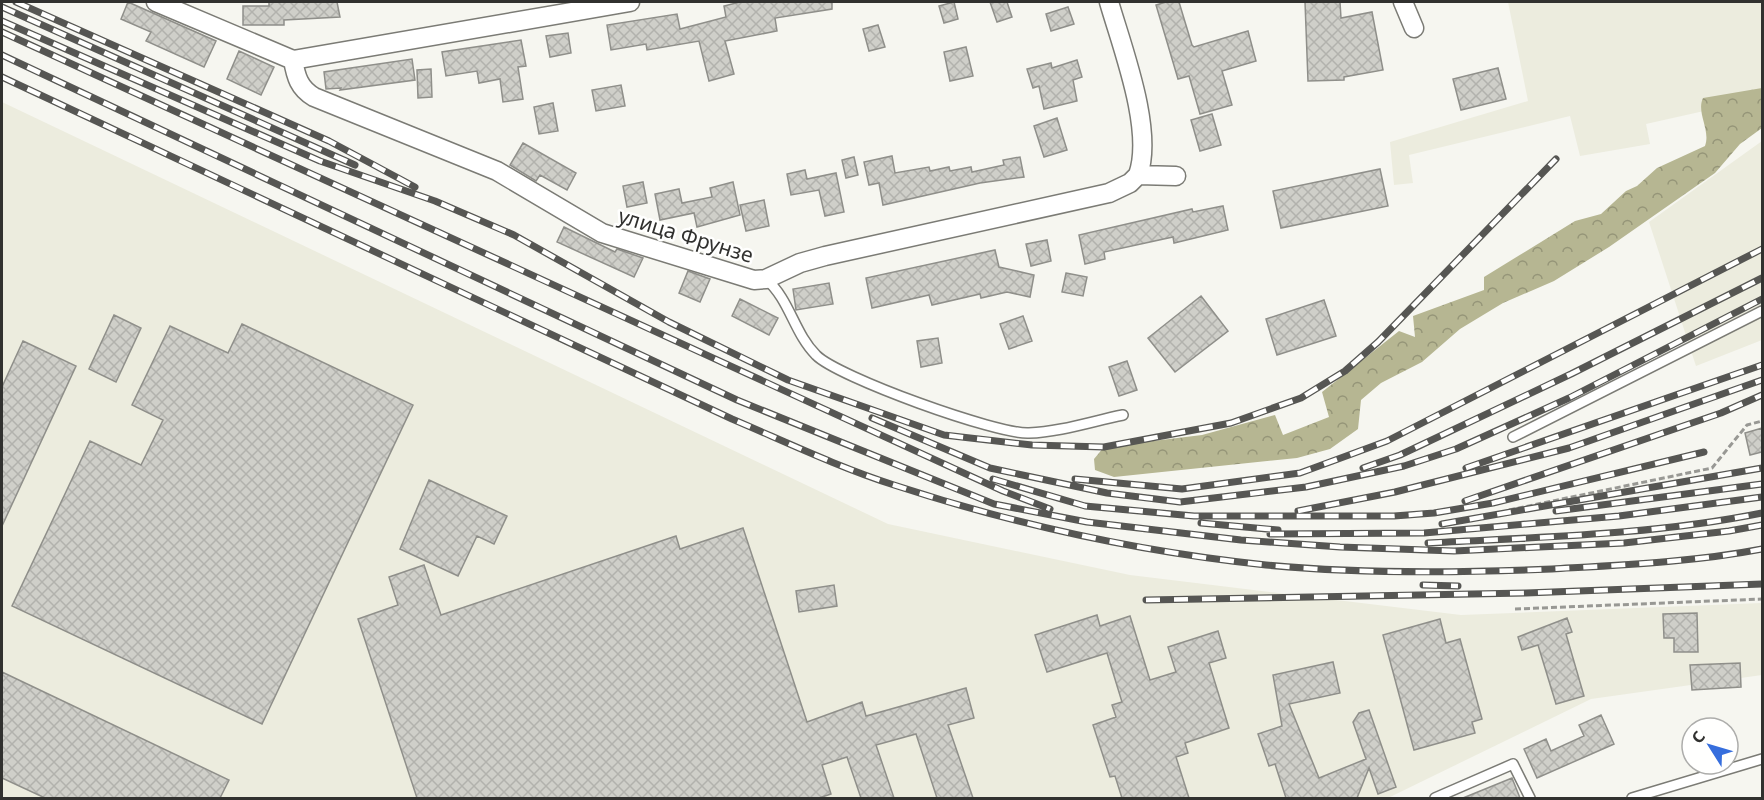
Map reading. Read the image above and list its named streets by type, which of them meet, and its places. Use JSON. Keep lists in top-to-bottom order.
{
  "streets": {
    "street": ["улица Фрунзе"]
  },
  "north": "top left"
}
